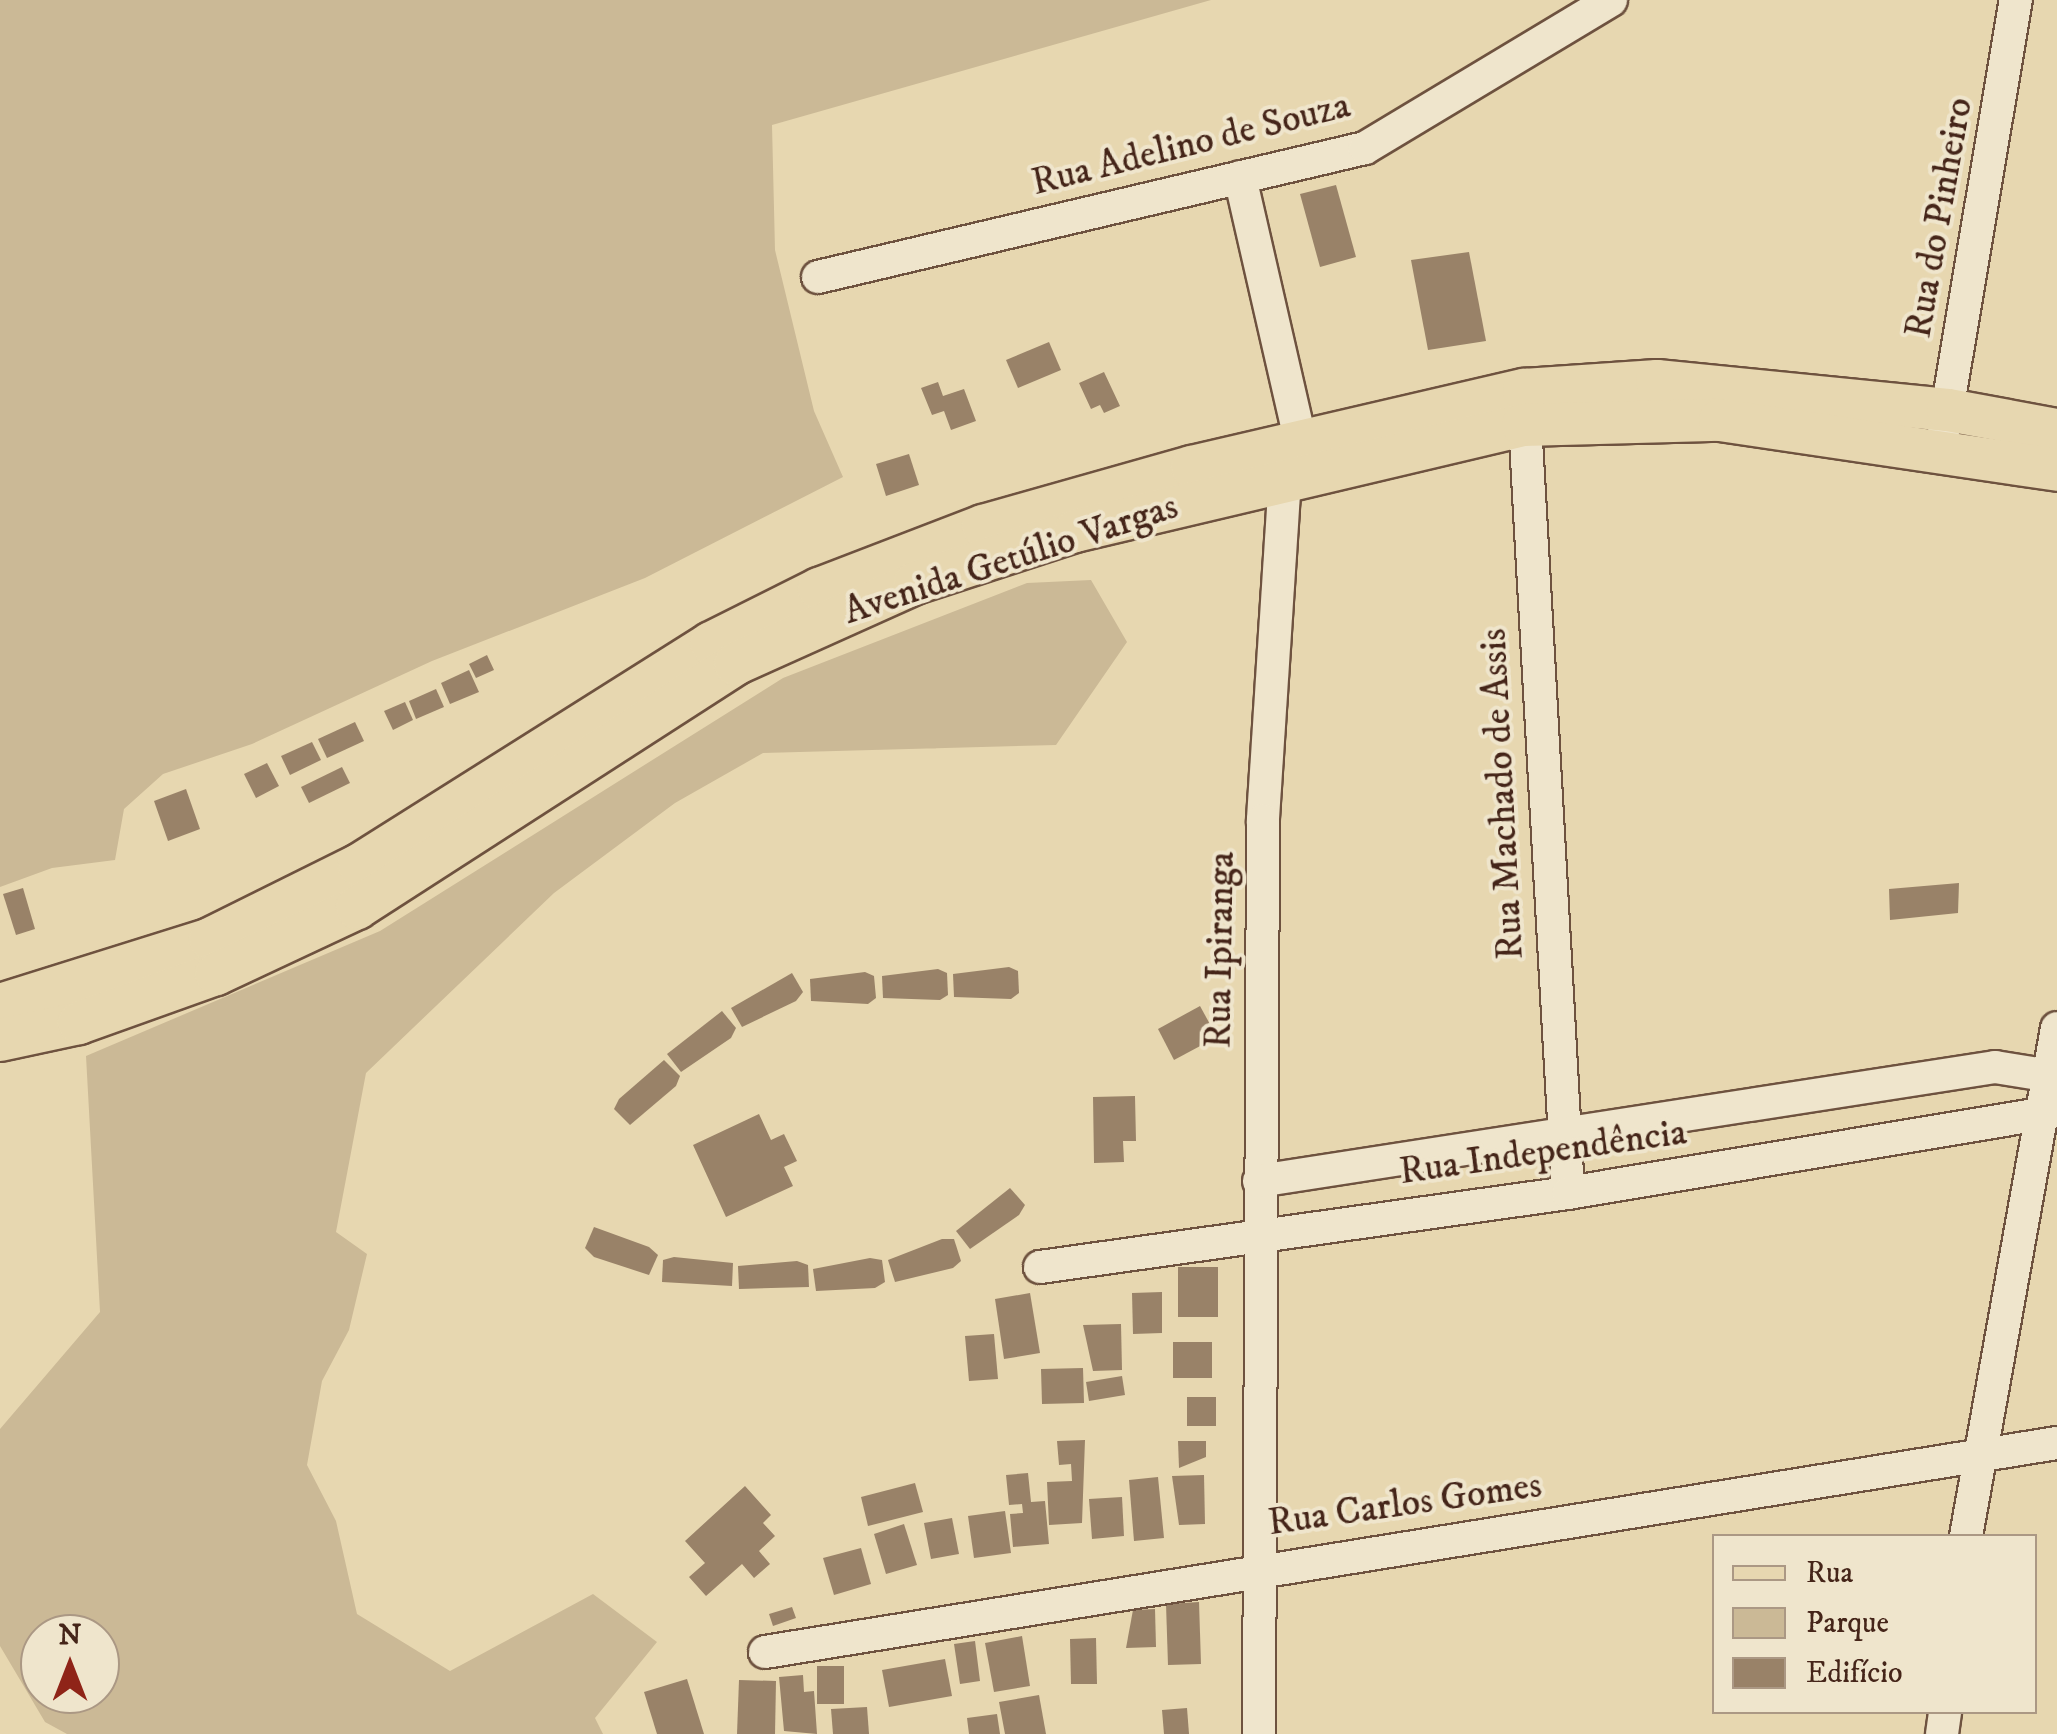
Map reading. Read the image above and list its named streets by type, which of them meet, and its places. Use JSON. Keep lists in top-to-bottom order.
{
  "streets": {
    "main road": ["Avenida Getúlio Vargas"],
    "street": [
      "Rua Adelino de Souza",
      "Rua do Pinheiro",
      "Rua Machado de Assis",
      "Rua Ipiranga",
      "Rua Independência",
      "Rua Carlos Gomes"
    ]
  },
  "crossings": [
    ["Rua do Pinheiro", "Avenida Getúlio Vargas"],
    ["Avenida Getúlio Vargas", "Rua Machado de Assis"],
    ["Avenida Getúlio Vargas", "Rua Ipiranga"],
    ["Rua Machado de Assis", "Rua Independência"],
    ["Rua Ipiranga", "Rua Independência"],
    ["Rua Ipiranga", "Rua Carlos Gomes"]
  ],
  "legend": ["Rua", "Parque", "Edifício"],
  "north": "top"
}
